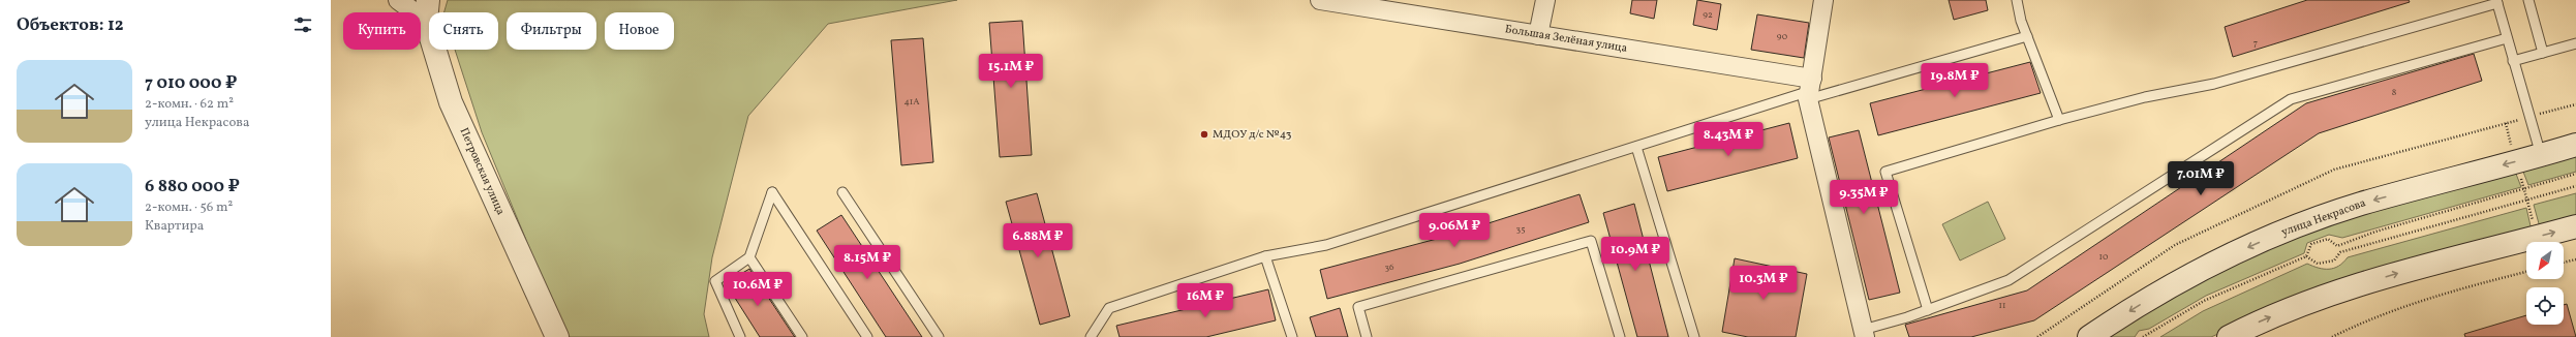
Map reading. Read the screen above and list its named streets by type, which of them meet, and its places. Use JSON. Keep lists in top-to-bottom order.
{
  "streets": {
    "main road": ["Петровская улица", "улица Некрасова"],
    "street": ["Большая Зелёная улица"]
  },
  "places": ["МДОУ д/с №43"],
  "house_numbers": [
    "92",
    "90",
    "7",
    "8",
    "41А",
    "35",
    "10",
    "36",
    "11"
  ],
  "north": "bottom left",
  "page": {
    "heading": "Объектов: 12",
    "chip": [
      "Купить",
      "Снять",
      "Фильтры",
      "Новое"
    ],
    "list": [
      {
        "name": "7 010 000 ₽",
        "note": "2-комн. · 62 m² · улица Некрасова"
      },
      {
        "name": "6 880 000 ₽",
        "note": "2-комн. · 56 m² · Квартира"
      }
    ],
    "price": [
      "15.1M ₽",
      "19.8M ₽",
      "8.43M ₽",
      "7.01M ₽",
      "9.35M ₽",
      "9.06M ₽",
      "6.88M ₽",
      "10.9M ₽",
      "8.15M ₽",
      "10.3M ₽",
      "10.6M ₽",
      "16M ₽"
    ]
  }
}
